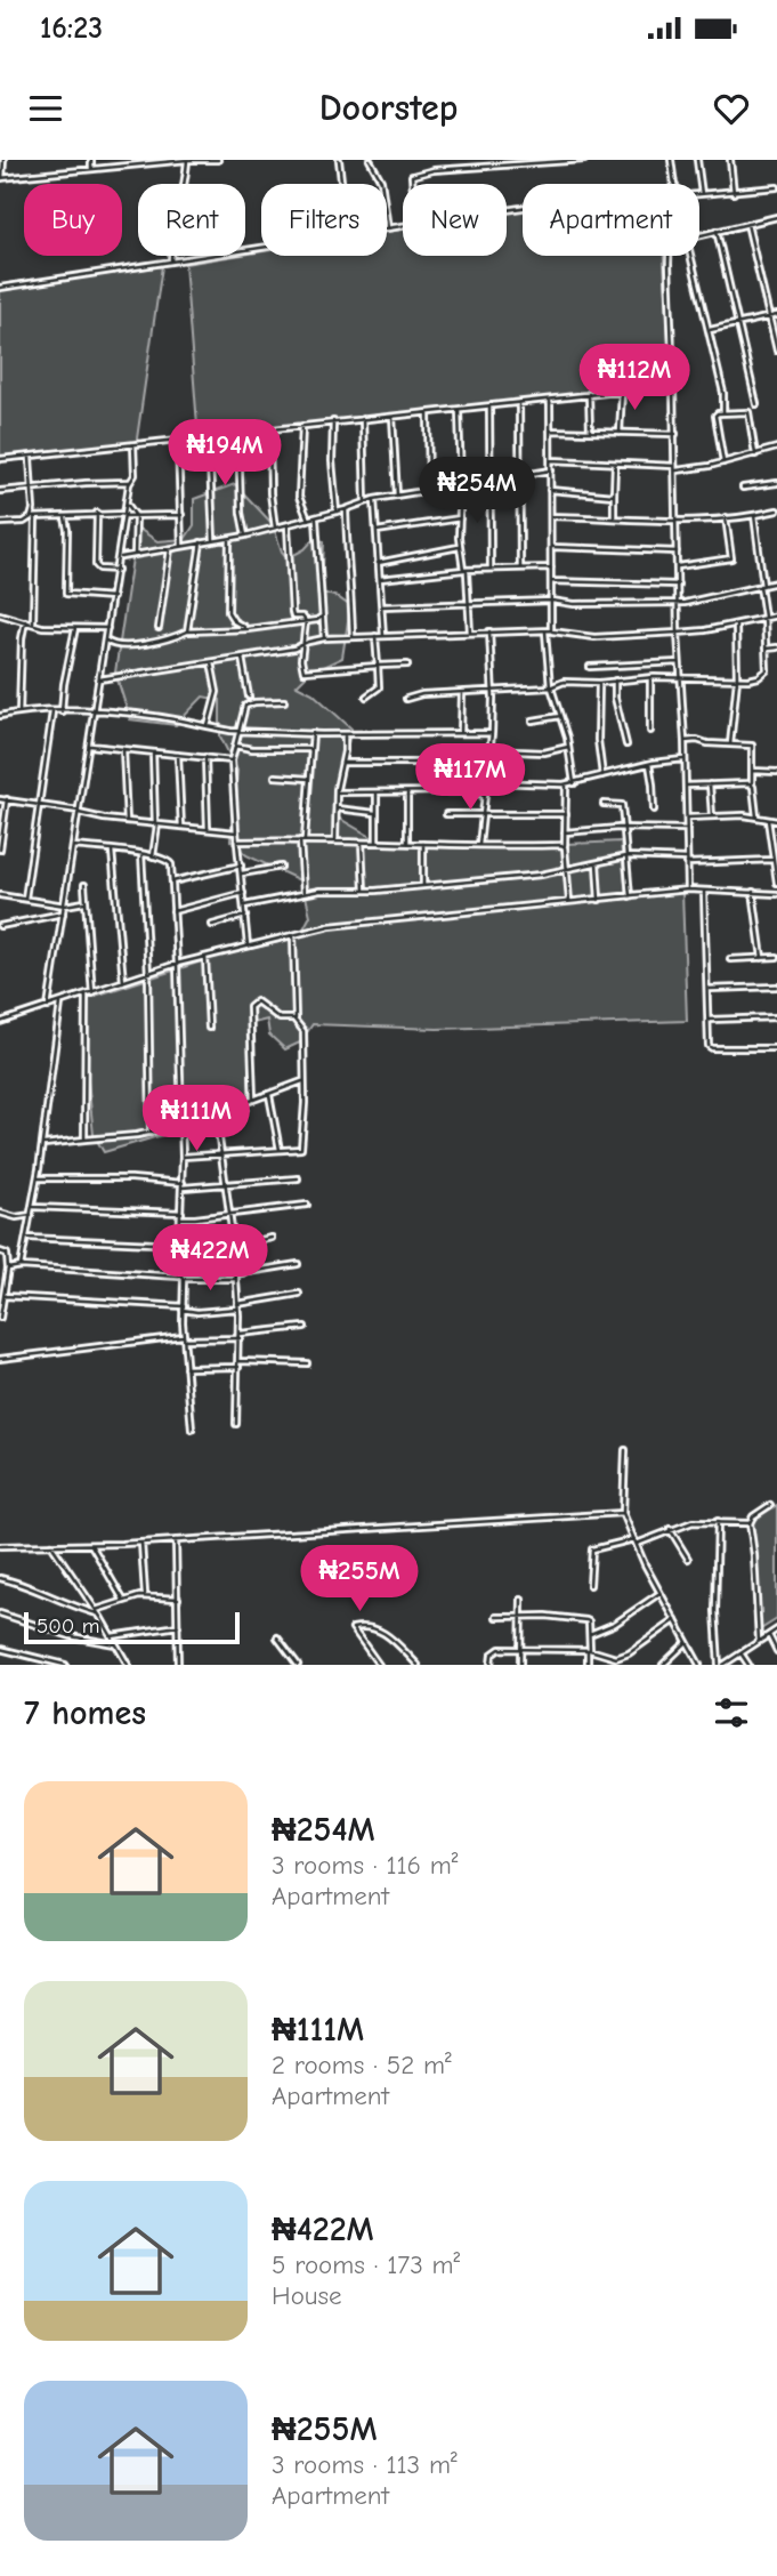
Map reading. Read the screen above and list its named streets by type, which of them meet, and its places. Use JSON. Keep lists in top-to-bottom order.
{
  "scale_bar": "500 m",
  "page": {
    "status": "16:23",
    "header": "Doorstep",
    "chip": [
      "Buy",
      "Rent",
      "Filters",
      "New",
      "Apartment"
    ],
    "price": [
      "₦112M",
      "₦194M",
      "₦254M",
      "₦117M",
      "₦111M",
      "₦422M",
      "₦255M"
    ],
    "scale": "500 m",
    "heading": "7 homes",
    "list": [
      {
        "name": "₦254M",
        "note": "3 rooms · 116 m² · Apartment"
      },
      {
        "name": "₦111M",
        "note": "2 rooms · 52 m² · Apartment"
      },
      {
        "name": "₦422M",
        "note": "5 rooms · 173 m² · House"
      },
      {
        "name": "₦255M",
        "note": "3 rooms · 113 m² · Apartment"
      }
    ]
  }
}
